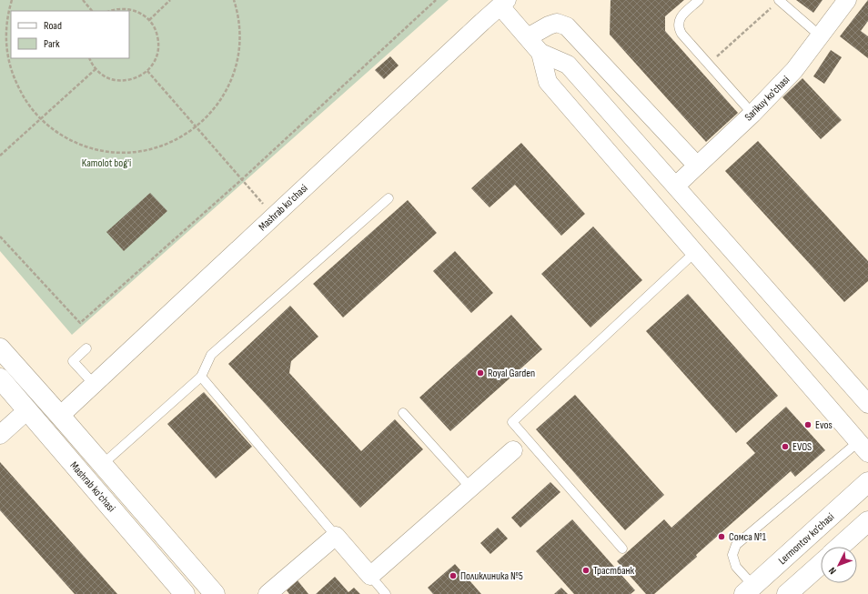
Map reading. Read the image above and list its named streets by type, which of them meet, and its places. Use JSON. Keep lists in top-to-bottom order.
{
  "streets": {
    "main road": ["Mashrab ko'chasi", "Lermontov ko’chasi"],
    "street": ["Sarikuy ko'chasi"]
  },
  "parks": ["Kamolot bog'i"],
  "places": [
    "Royal Garden",
    "Evos",
    "EVOS",
    "Сомса №1",
    "Трастбанк",
    "Поликлиника №5"
  ],
  "legend": ["Road", "Park"],
  "north": "bottom left"
}
